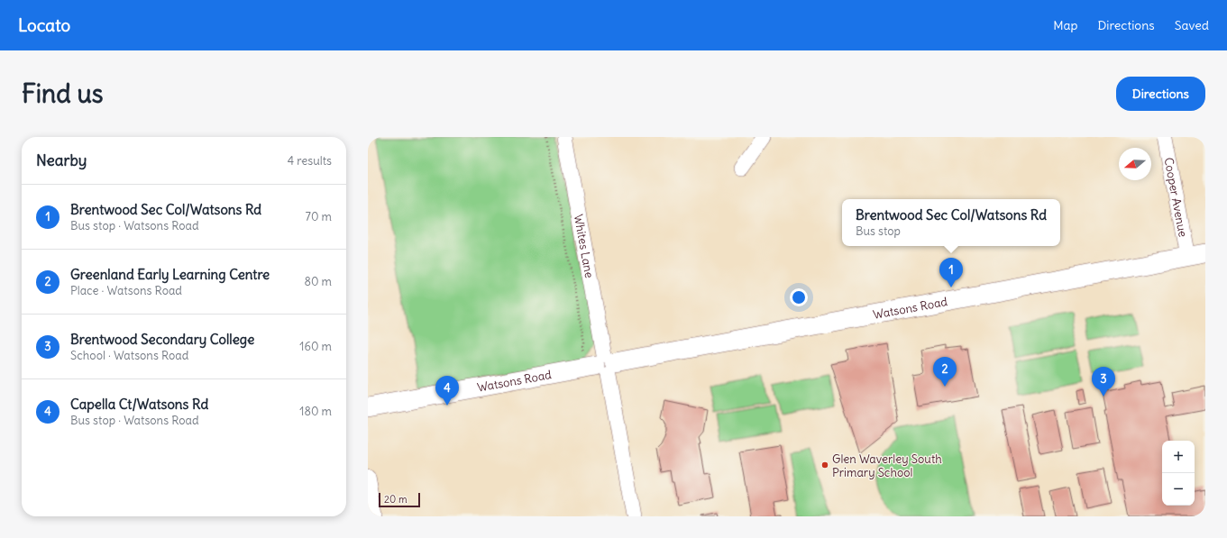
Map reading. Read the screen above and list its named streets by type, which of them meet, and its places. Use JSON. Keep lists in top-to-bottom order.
{
  "streets": {
    "street": ["Cooper Avenue", "Whites Lane", "Watsons Road"]
  },
  "crossings": [
    ["Cooper Avenue", "Watsons Road"],
    ["Whites Lane", "Watsons Road"]
  ],
  "places": ["Glen Waverley South Primary School"],
  "scale_bar": "20 m",
  "north": "left",
  "page": {
    "header": "Locato",
    "nav": ["Map", "Directions", "Saved"],
    "buttons": "Directions",
    "title": "Find us",
    "heading": ["Nearby", "4 results"],
    "list": [
      {
        "mark": "1",
        "name": "Brentwood Sec Col/Watsons Rd",
        "note": "Bus stop · Watsons Road",
        "value": "70 m"
      },
      {
        "mark": "2",
        "name": "Greenland Early Learning Centre",
        "note": "Place · Watsons Road",
        "value": "80 m"
      },
      {
        "mark": "3",
        "name": "Brentwood Secondary College",
        "note": "School · Watsons Road",
        "value": "160 m"
      },
      {
        "mark": "4",
        "name": "Capella Ct/Watsons Rd",
        "note": "Bus stop · Watsons Road",
        "value": "180 m"
      }
    ],
    "popup": ["Brentwood Sec Col/Watsons Rd", "Bus stop"],
    "pins": [
      "1",
      "2",
      "3",
      "4"
    ],
    "map_buttons": ["+", "−"],
    "scale": "20 m"
  }
}
